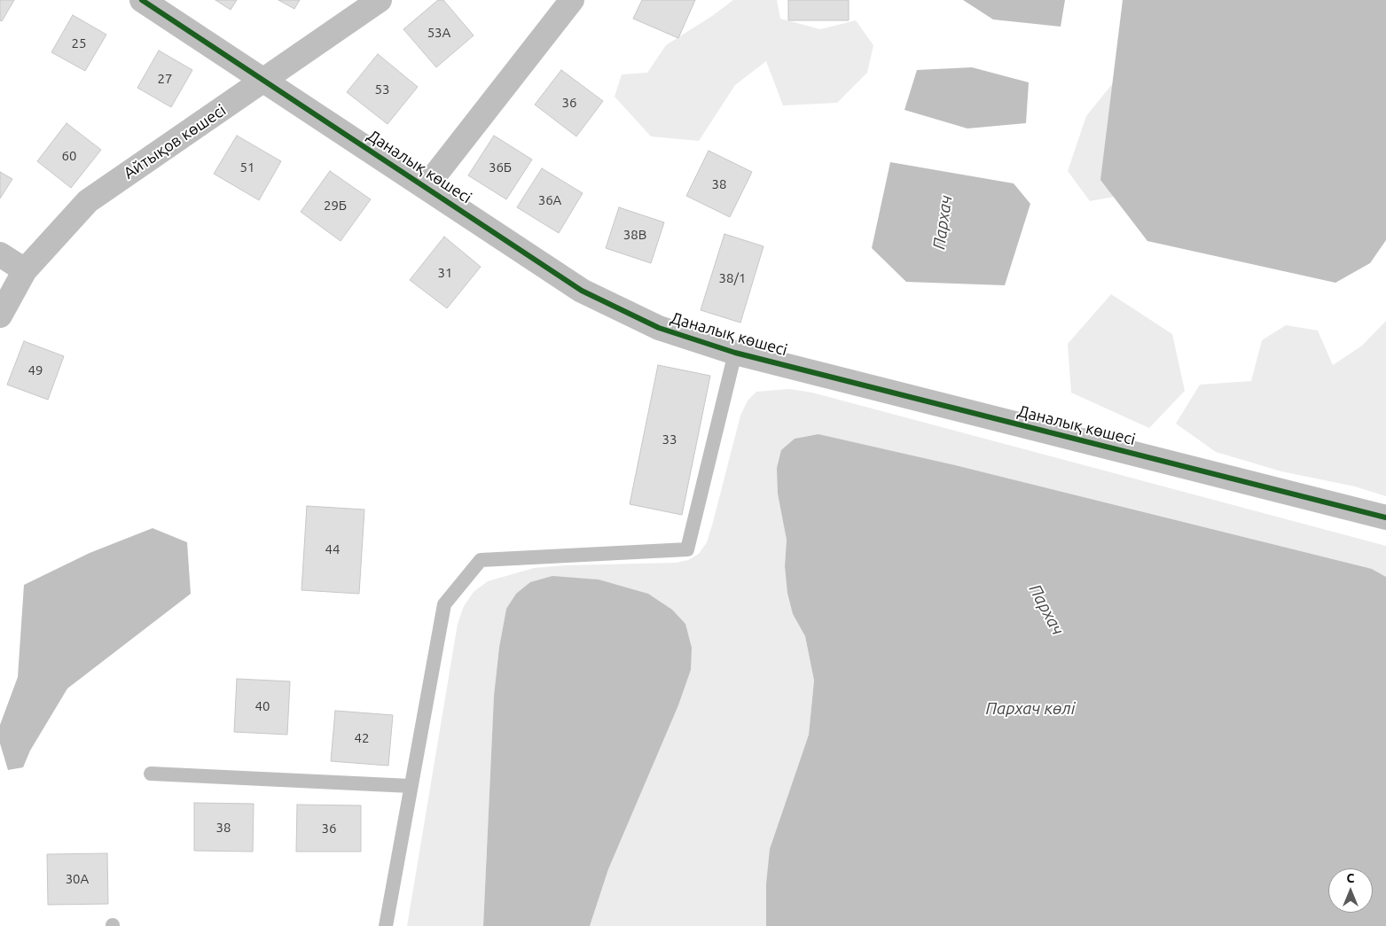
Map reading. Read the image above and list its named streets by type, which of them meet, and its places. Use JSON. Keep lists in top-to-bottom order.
{
  "streets": {
    "street": ["Айтықов көшесі", "Даналық көшесі"]
  },
  "crossings": [
    ["Айтықов көшесі", "Даналық көшесі"]
  ],
  "water": ["Пархач", "Пархач көлі"],
  "house_numbers": [
    "53А",
    "25",
    "27",
    "53",
    "36",
    "60",
    "51",
    "36Б",
    "38",
    "36А",
    "29Б",
    "38В",
    "31",
    "38/1",
    "49",
    "33",
    "44",
    "40",
    "42",
    "38",
    "36",
    "30А"
  ],
  "north": "top"
}
